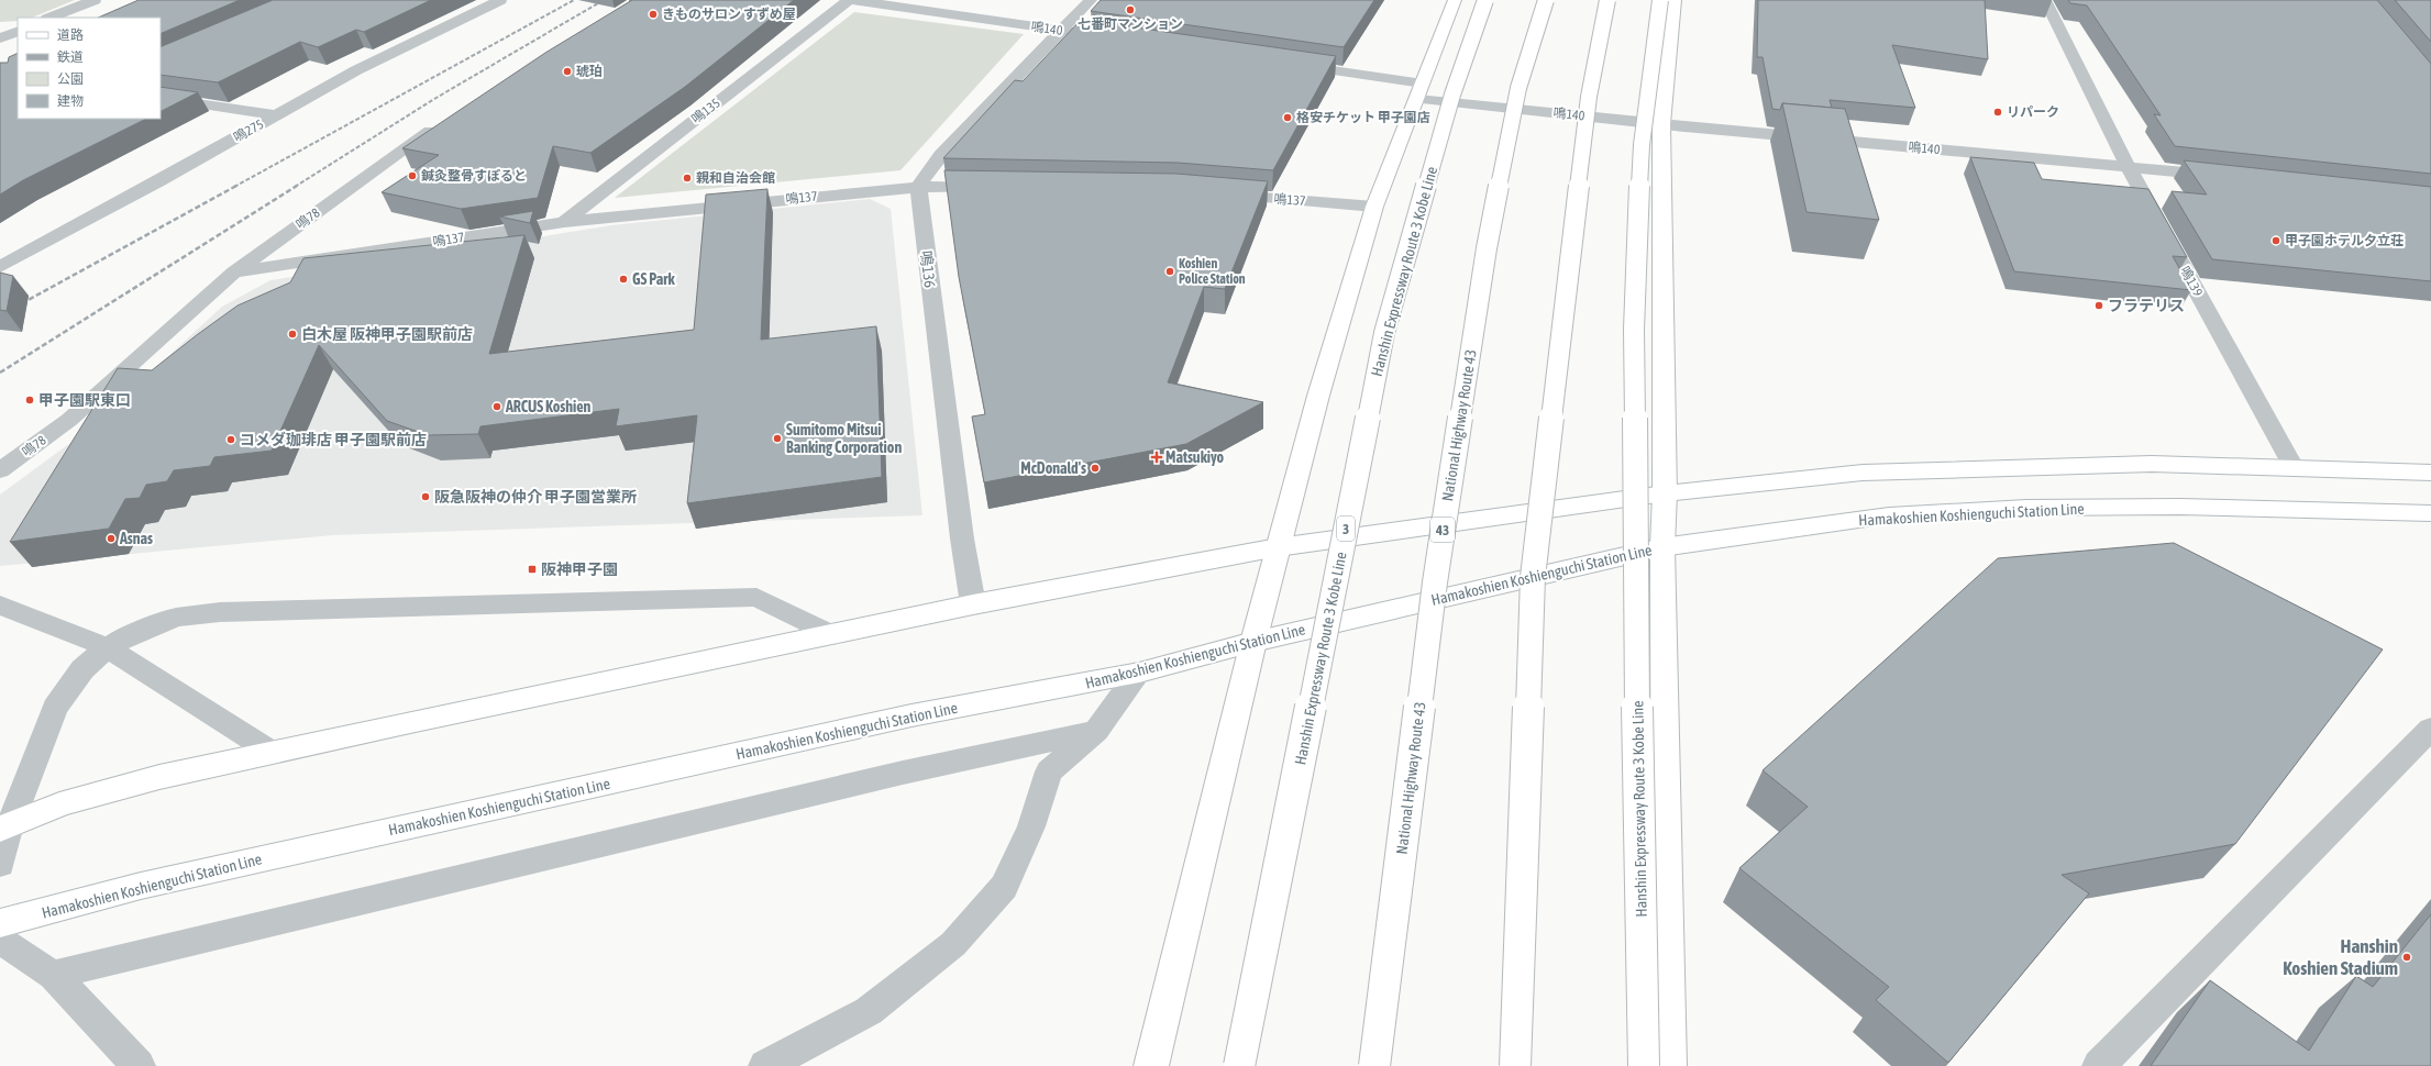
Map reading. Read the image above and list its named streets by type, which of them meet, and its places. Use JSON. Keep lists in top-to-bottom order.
{
  "streets": {
    "main road": [
      "Hanshin Expressway Route 3 Kobe Line",
      "National Highway Route 43",
      "Hamakoshien Koshienguchi Station Line",
      "3",
      "43"
    ],
    "street": [
      "鳴140",
      "鳴135",
      "鳴275",
      "鳴137",
      "鳴78",
      "鳴136",
      "鳴139"
    ]
  },
  "crossings": [
    ["鳴140", "鳴139"],
    ["鳴135", "鳴137"],
    ["鳴137", "鳴78"],
    ["鳴137", "鳴136"]
  ],
  "places": {
    "other": [
      "七番町マンション",
      "きものサロン すずめ屋",
      "琥珀",
      "リパーク",
      "格安チケット 甲子園店",
      "鍼灸整骨すぽると",
      "親和自治会館",
      "甲子園ホテル夕立荘",
      "Koshien Police Station",
      "GS Park",
      "フラテリス",
      "白木屋 阪神甲子園駅前店",
      "甲子園駅東口",
      "ARCUS Koshien",
      "Sumitomo Mitsui Banking Corporation",
      "コメダ珈琲店 甲子園駅前店",
      "McDonald's",
      "阪急阪神の仲介 甲子園営業所",
      "Asnas",
      "Hanshin Koshien Stadium"
    ],
    "health": ["Matsukiyo"],
    "transit": ["阪神甲子園"]
  },
  "legend": [
    "道路",
    "鉄道",
    "公園",
    "建物"
  ]
}
